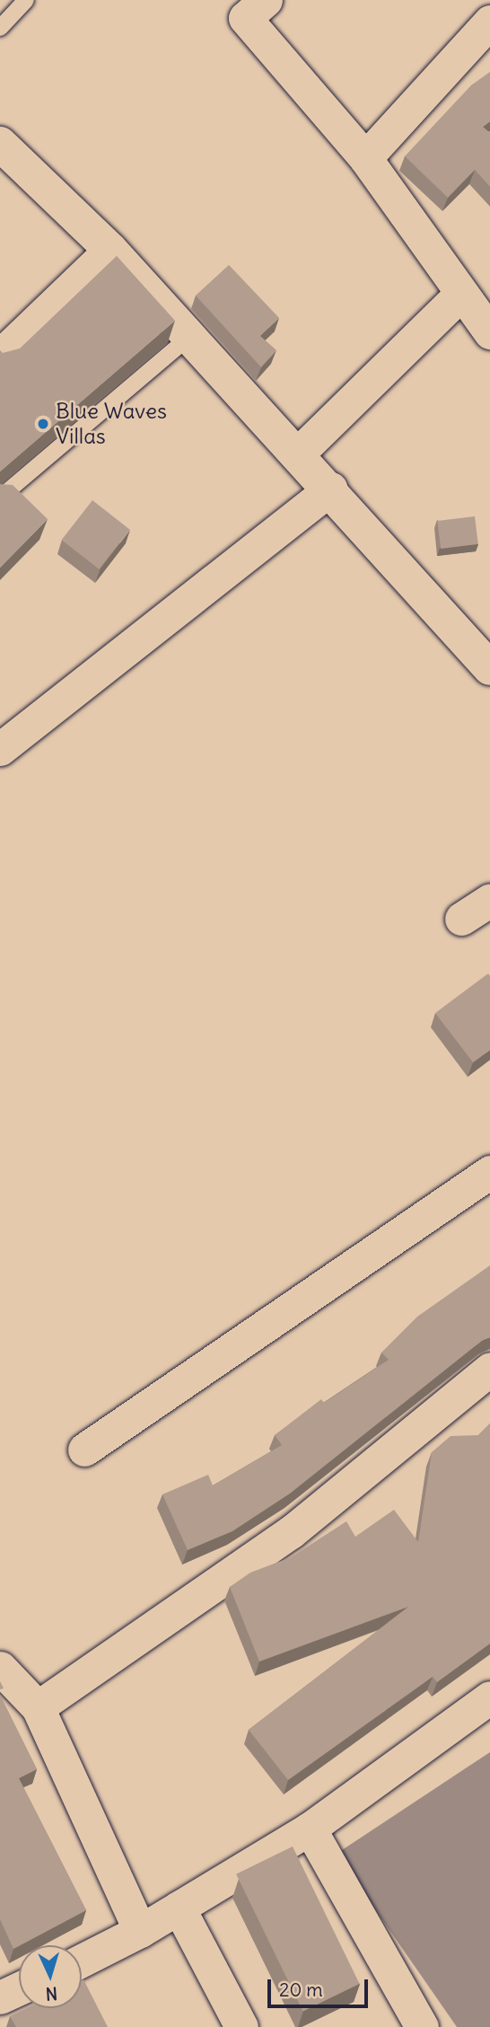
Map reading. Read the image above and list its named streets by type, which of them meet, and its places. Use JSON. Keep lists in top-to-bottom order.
{
  "places": ["Blue Waves Villas"],
  "scale_bar": "20 m",
  "north": "bottom"
}
